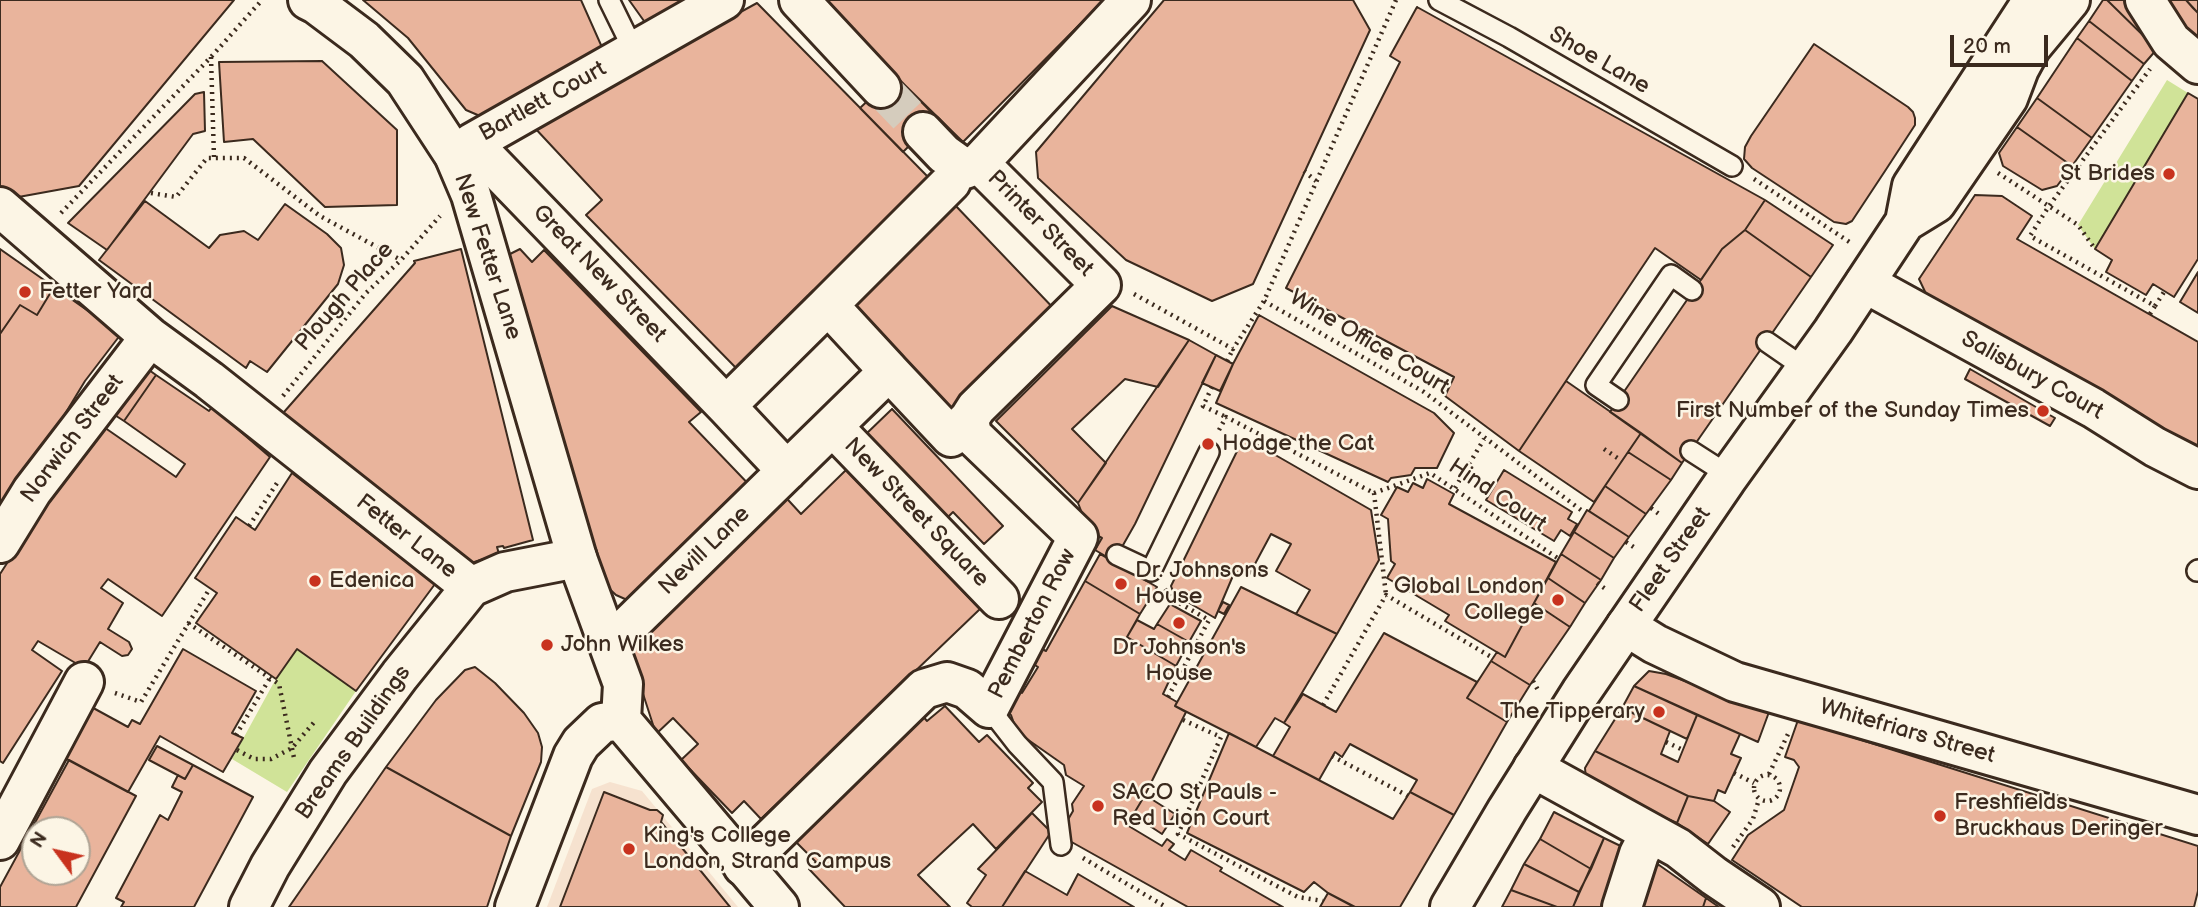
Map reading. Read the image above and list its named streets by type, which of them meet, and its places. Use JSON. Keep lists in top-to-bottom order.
{
  "streets": {
    "street": [
      "Bartlett Court",
      "Printer Street",
      "New Fetter Lane",
      "Great New Street",
      "Salisbury Court",
      "Norwich Street",
      "New Street Square",
      "Fetter Lane",
      "Nevill Lane",
      "Fleet Street",
      "Pemberton Row",
      "Whitefriars Street",
      "Breams Buildings"
    ],
    "lane": ["Shoe Lane"],
    "path": ["Plough Place", "Wine Office Court", "Hind Court"]
  },
  "crossings": [
    ["Bartlett Court", "New Fetter Lane"],
    ["Bartlett Court", "Great New Street"],
    ["New Fetter Lane", "Great New Street"],
    ["New Fetter Lane", "Fetter Lane"],
    ["Salisbury Court", "Fleet Street"],
    ["Norwich Street", "Fetter Lane"],
    ["New Street Square", "Nevill Lane"],
    ["Fetter Lane", "Breams Buildings"],
    ["Fleet Street", "Whitefriars Street"]
  ],
  "places": [
    "St Brides",
    "Fetter Yard",
    "First Number of the Sunday Times",
    "Hodge the Cat",
    "Edenica",
    "Dr. Johnsons House",
    "Global London College",
    "Dr Johnson's House",
    "John Wilkes",
    "The Tipperary",
    "SACO St Pauls - Red Lion Court",
    "Freshfields Bruckhaus Deringer",
    "King's College London, Strand Campus"
  ],
  "scale_bar": "20 m",
  "north": "top left"
}
